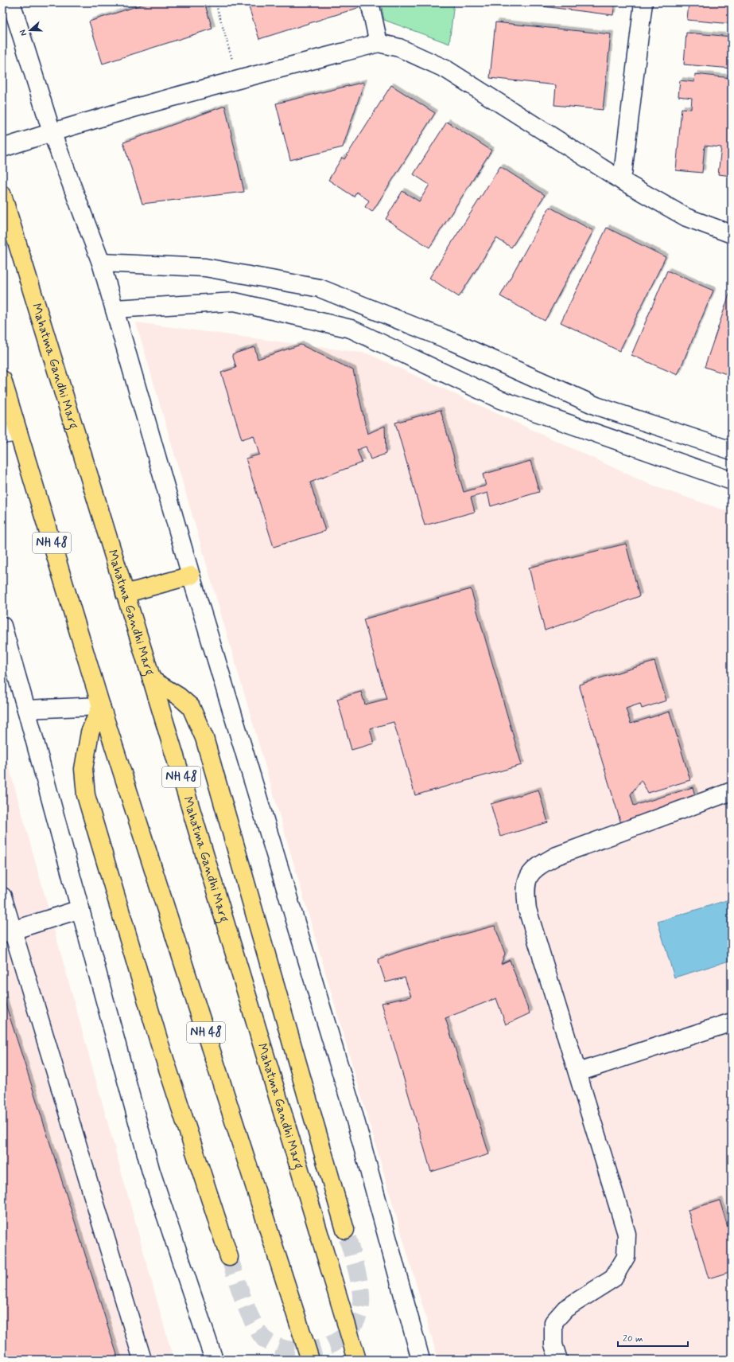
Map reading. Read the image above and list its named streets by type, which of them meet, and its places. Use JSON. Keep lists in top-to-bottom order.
{
  "streets": {
    "main road": ["Mahatma Gandhi Marg", "NH 48"]
  },
  "scale_bar": "20 m",
  "north": "left"
}
